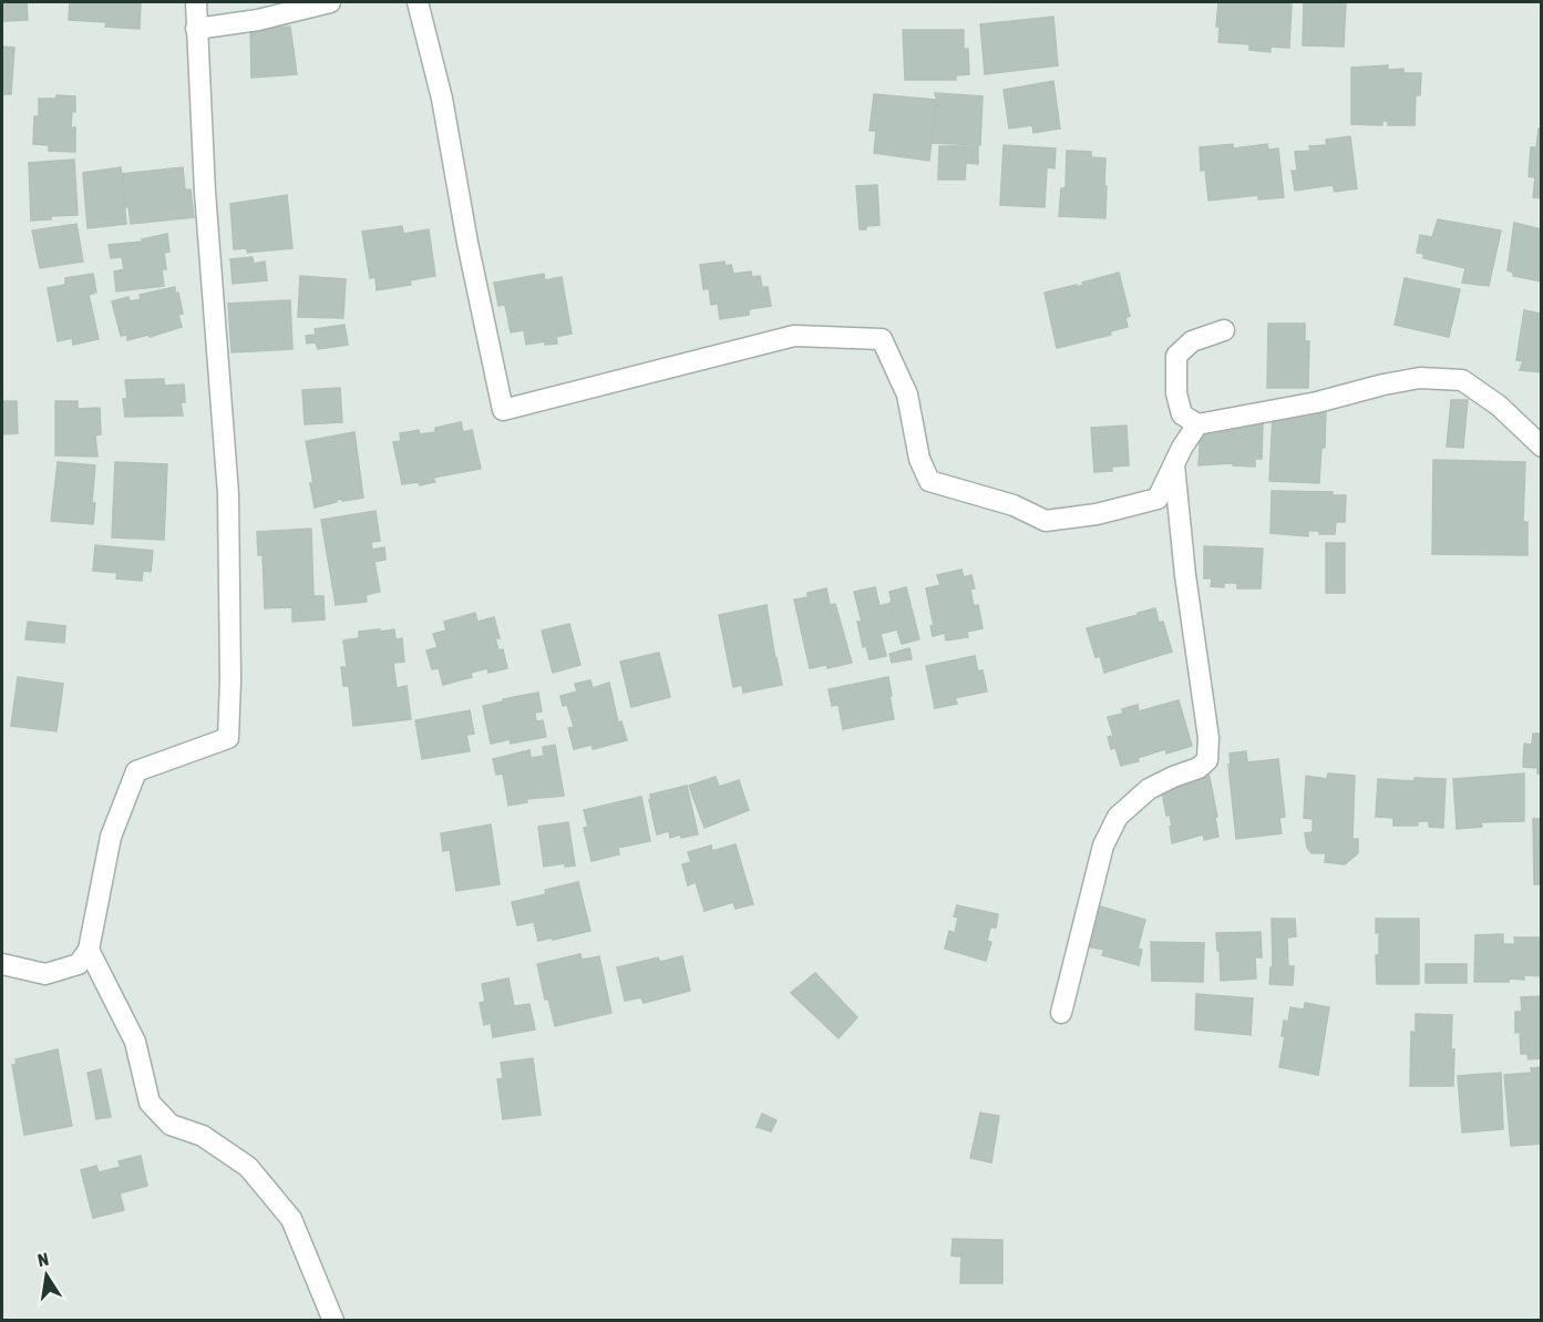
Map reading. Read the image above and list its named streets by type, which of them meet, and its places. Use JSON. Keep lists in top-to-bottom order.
{
  "north": "top"
}
